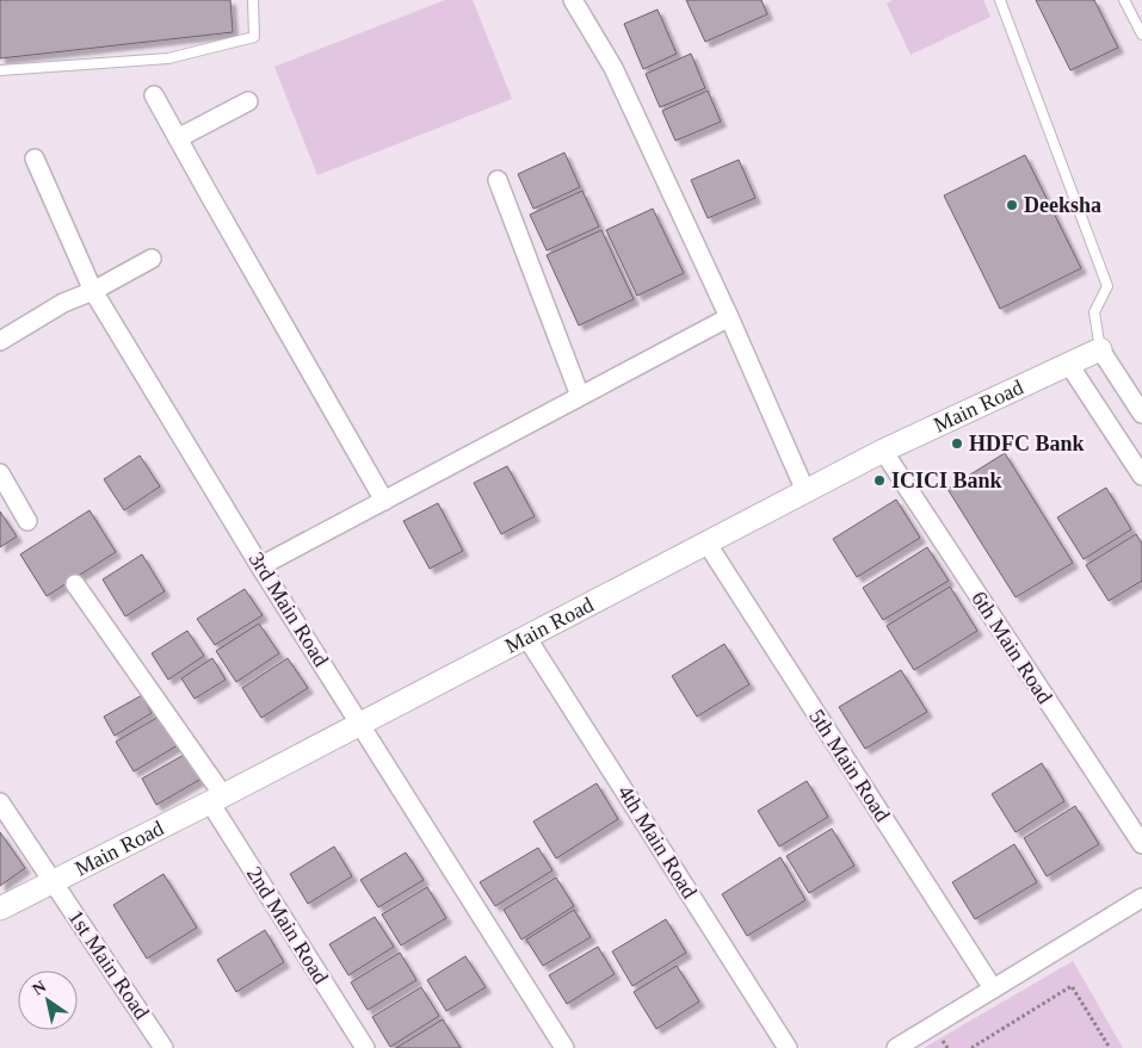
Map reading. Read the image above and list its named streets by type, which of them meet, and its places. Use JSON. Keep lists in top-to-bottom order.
{
  "streets": {
    "street": [
      "Main Road",
      "3rd Main Road",
      "6th Main Road",
      "5th Main Road",
      "4th Main Road",
      "2nd Main Road",
      "1st Main Road"
    ]
  },
  "crossings": [
    ["Main Road", "3rd Main Road"],
    ["Main Road", "6th Main Road"],
    ["Main Road", "5th Main Road"],
    ["Main Road", "4th Main Road"],
    ["Main Road", "2nd Main Road"],
    ["Main Road", "1st Main Road"]
  ],
  "places": ["Deeksha", "HDFC Bank", "ICICI Bank"],
  "north": "top left"
}
